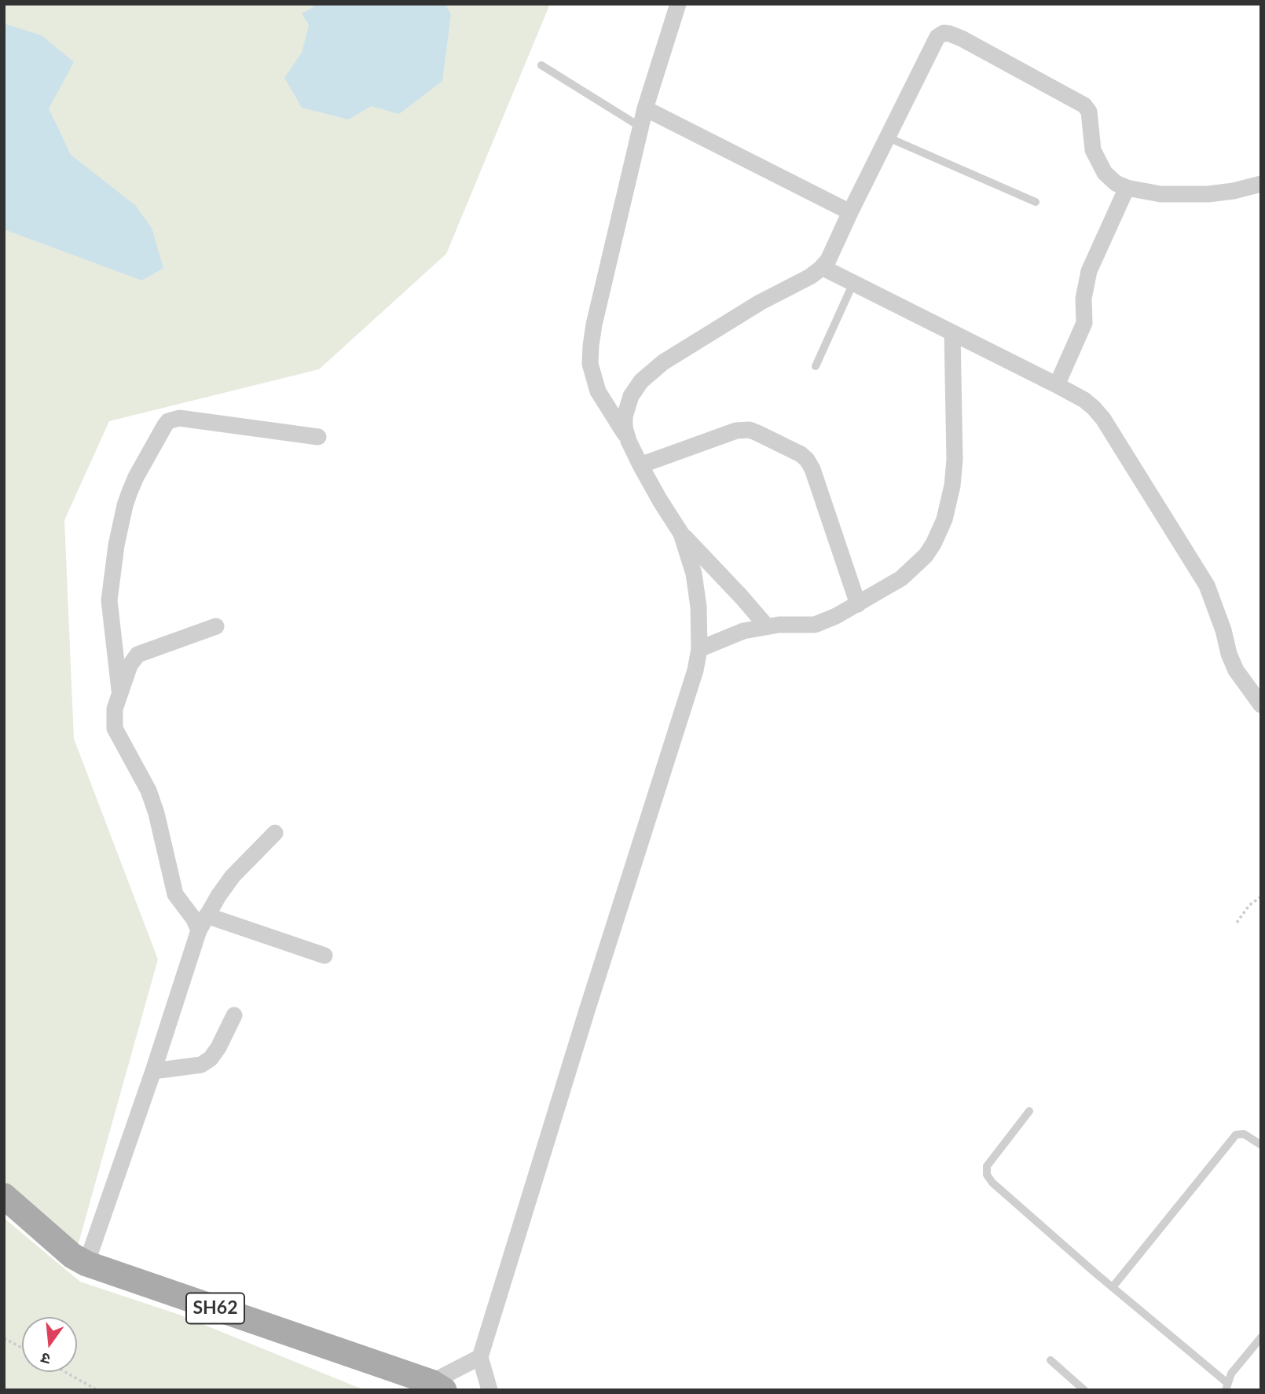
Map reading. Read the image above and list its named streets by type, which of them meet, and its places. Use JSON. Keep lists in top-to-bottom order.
{
  "streets": {
    "main road": ["SH62"]
  },
  "north": "bottom"
}
